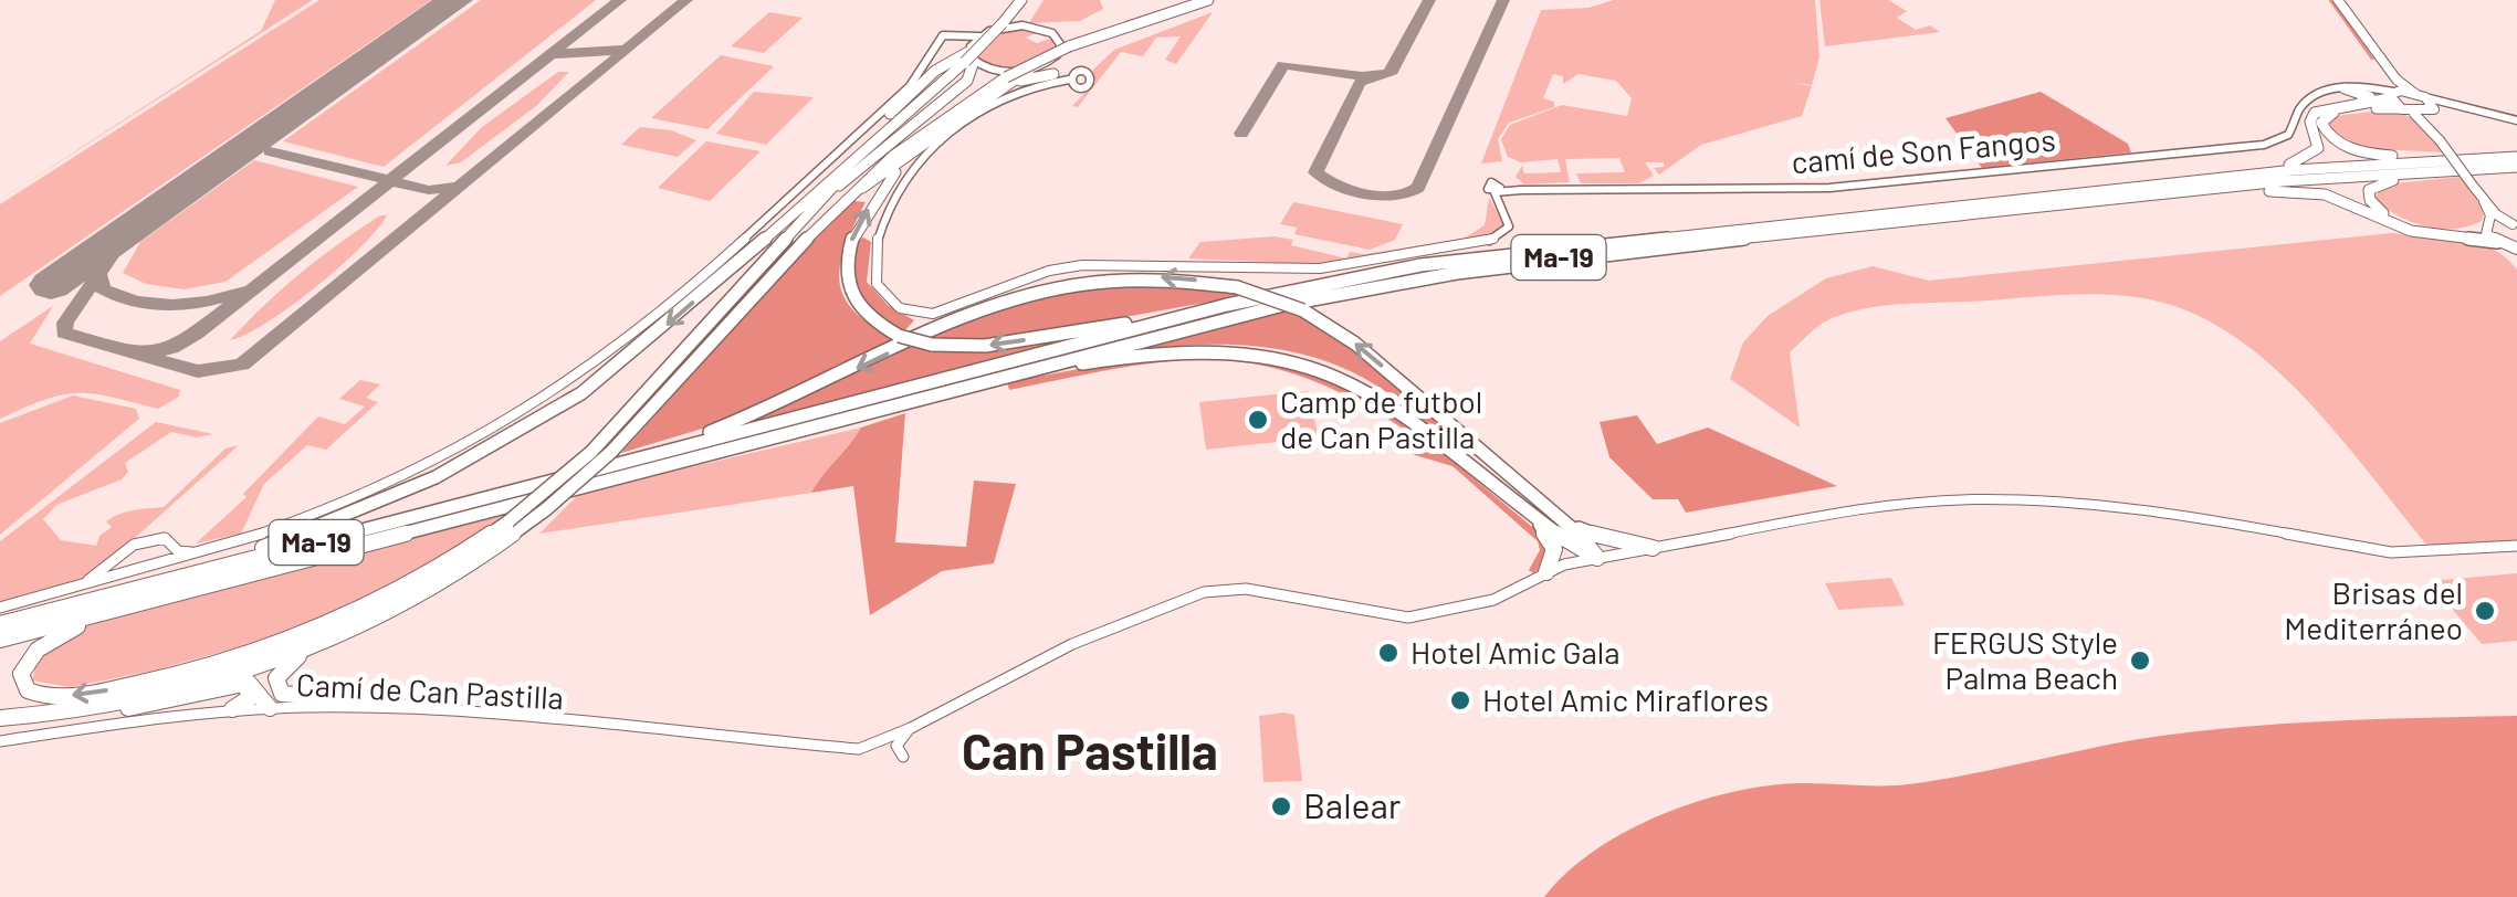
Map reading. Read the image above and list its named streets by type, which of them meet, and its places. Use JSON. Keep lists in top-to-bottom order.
{
  "streets": {
    "highway": ["Ma-19"],
    "street": ["camí de Son Fangos", "Camí de Can Pastilla"]
  },
  "districts": ["Can Pastilla"],
  "places": [
    "Camp de futbol de Can Pastilla",
    "Brisas del Mediterráneo",
    "Hotel Amic Gala",
    "FERGUS Style Palma Beach",
    "Hotel Amic Miraflores",
    "Balear"
  ]
}
